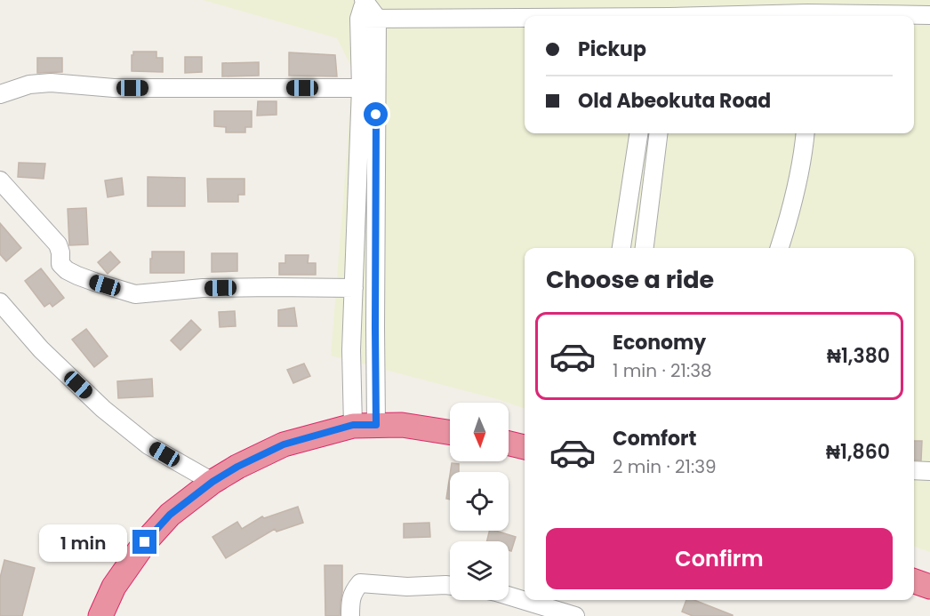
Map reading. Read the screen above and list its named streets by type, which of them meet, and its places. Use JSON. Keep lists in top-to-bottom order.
{
  "north": "bottom",
  "page": {
    "banner": ["Pickup", "Old Abeokuta Road"],
    "heading": "Choose a ride",
    "list": [
      {
        "name": "Economy",
        "note": "1 min · 21:38",
        "value": "₦1,380"
      },
      {
        "name": "Comfort",
        "note": "2 min · 21:39",
        "value": "₦1,860"
      }
    ],
    "buttons": "Confirm",
    "bubble": "1 min"
  }
}
